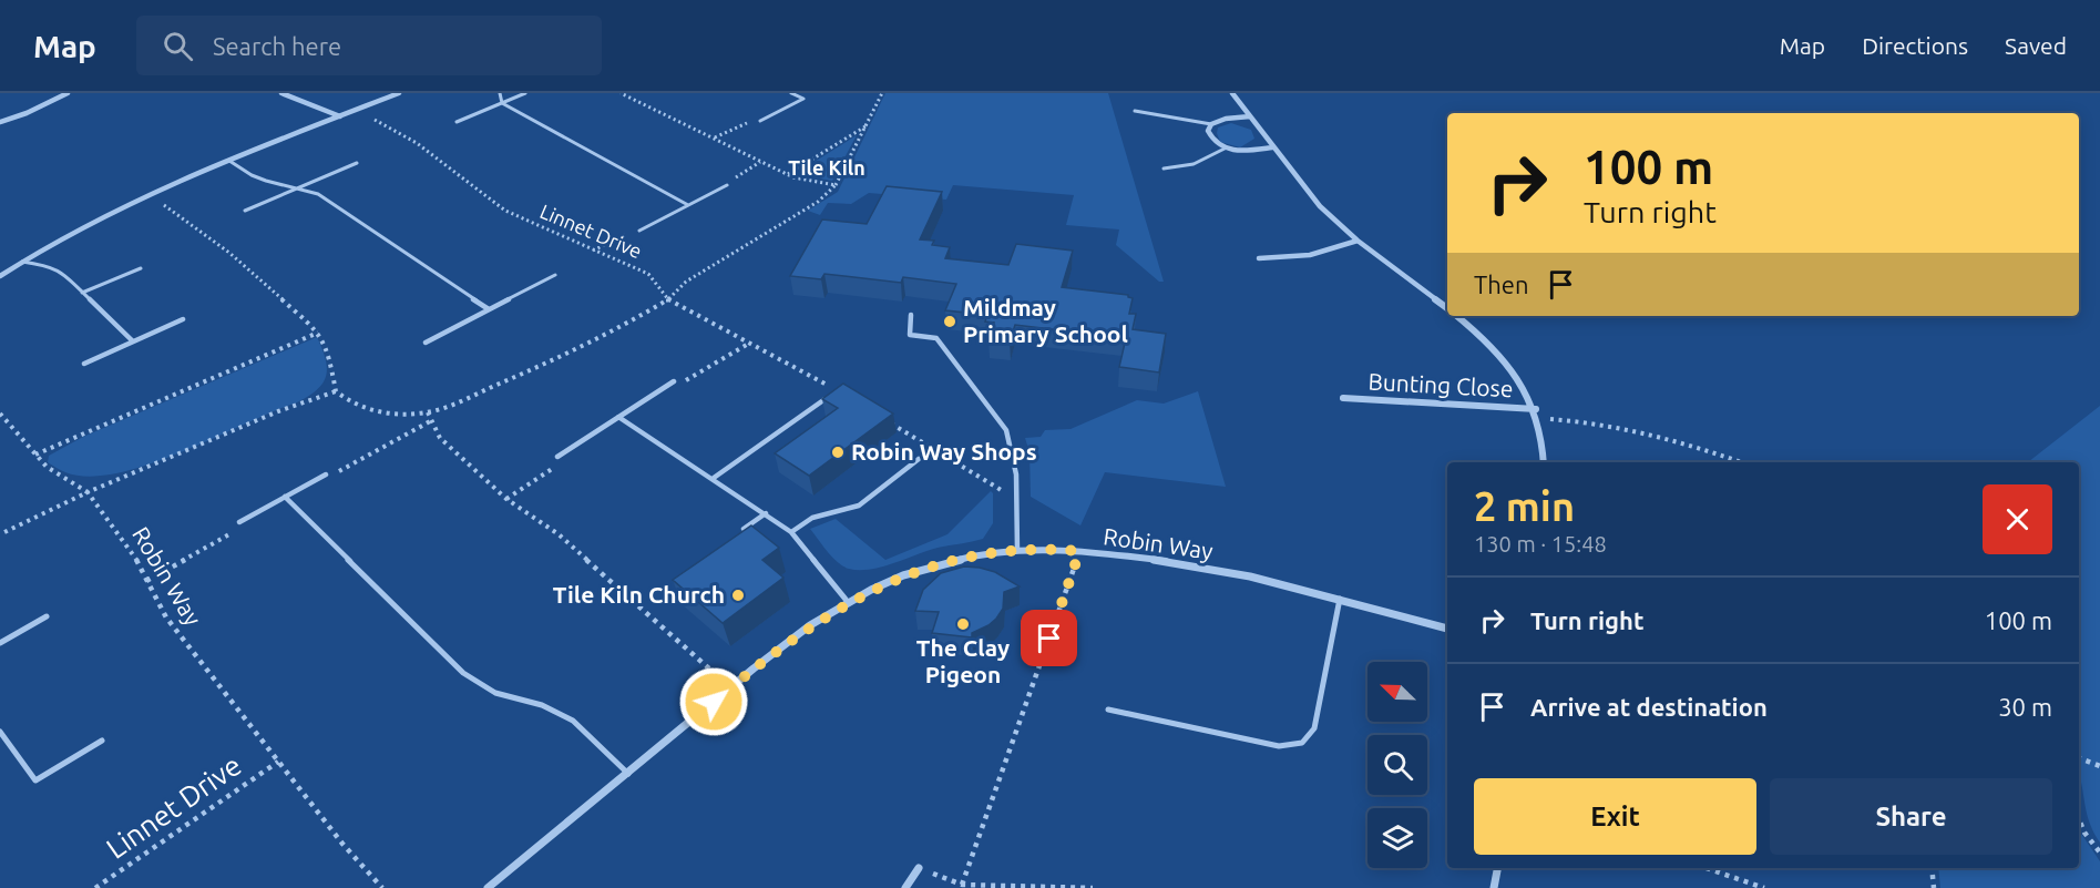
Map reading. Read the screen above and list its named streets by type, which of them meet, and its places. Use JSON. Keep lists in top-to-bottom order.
{
  "streets": {
    "street": ["Bunting Close", "Robin Way"],
    "path": ["Linnet Drive"]
  },
  "crossings": [
    ["Linnet Drive", "Robin Way"]
  ],
  "districts": ["Tile Kiln"],
  "places": [
    "Mildmay Primary School",
    "Robin Way Shops",
    "Tile Kiln Church",
    "The Clay Pigeon"
  ],
  "north": "top left",
  "page": {
    "header": "Map",
    "search": "Search here",
    "nav": ["Map", "Directions", "Saved"],
    "turn": ["100 m", "Turn right"],
    "then": "Then",
    "heading": ["2 min", "130 m · 15:48"],
    "list": [
      {
        "name": "Turn right",
        "value": "100 m"
      },
      {
        "name": "Arrive at destination",
        "value": "30 m"
      }
    ],
    "buttons": ["Exit", "Share"]
  }
}
